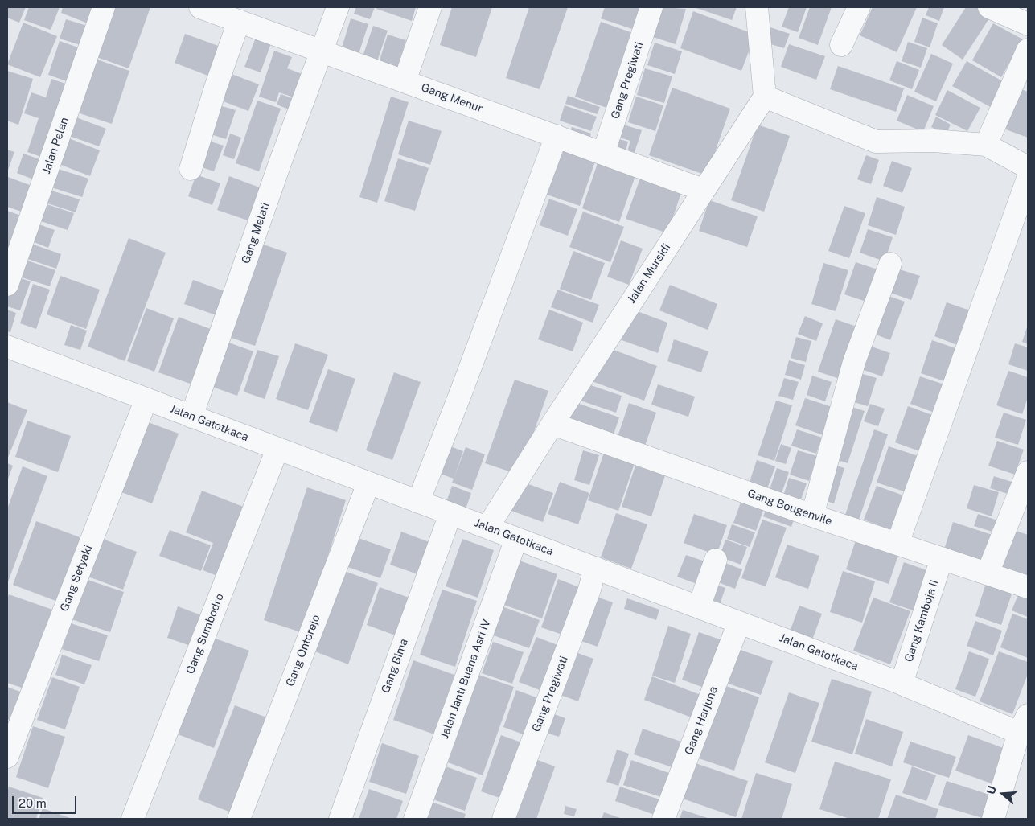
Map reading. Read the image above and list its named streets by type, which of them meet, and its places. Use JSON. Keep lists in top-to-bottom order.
{
  "streets": {
    "street": [
      "Gang Pregiwati",
      "Gang Menur",
      "Jalan Pelan",
      "Gang Melati",
      "Jalan Mursidi",
      "Jalan Gatotkaca",
      "Gang Bougenvile",
      "Gang Setyaki",
      "Gang Kamboja II",
      "Gang Sumbodro",
      "Gang Ontorejo",
      "Gang Bima",
      "Jalan Janti Buana Asri IV",
      "Gang Harjuna"
    ]
  },
  "crossings": [
    ["Gang Pregiwati", "Gang Menur"],
    ["Gang Pregiwati", "Jalan Gatotkaca"],
    ["Gang Menur", "Gang Melati"],
    ["Gang Menur", "Jalan Mursidi"],
    ["Gang Melati", "Jalan Gatotkaca"],
    ["Jalan Mursidi", "Jalan Gatotkaca"],
    ["Jalan Mursidi", "Gang Bougenvile"],
    ["Jalan Gatotkaca", "Gang Setyaki"],
    ["Jalan Gatotkaca", "Gang Kamboja II"],
    ["Jalan Gatotkaca", "Gang Sumbodro"],
    ["Jalan Gatotkaca", "Gang Ontorejo"],
    ["Jalan Gatotkaca", "Gang Bima"],
    ["Jalan Gatotkaca", "Jalan Janti Buana Asri IV"],
    ["Jalan Gatotkaca", "Gang Harjuna"],
    ["Gang Bougenvile", "Gang Kamboja II"]
  ],
  "scale_bar": "20 m",
  "north": "left"
}
